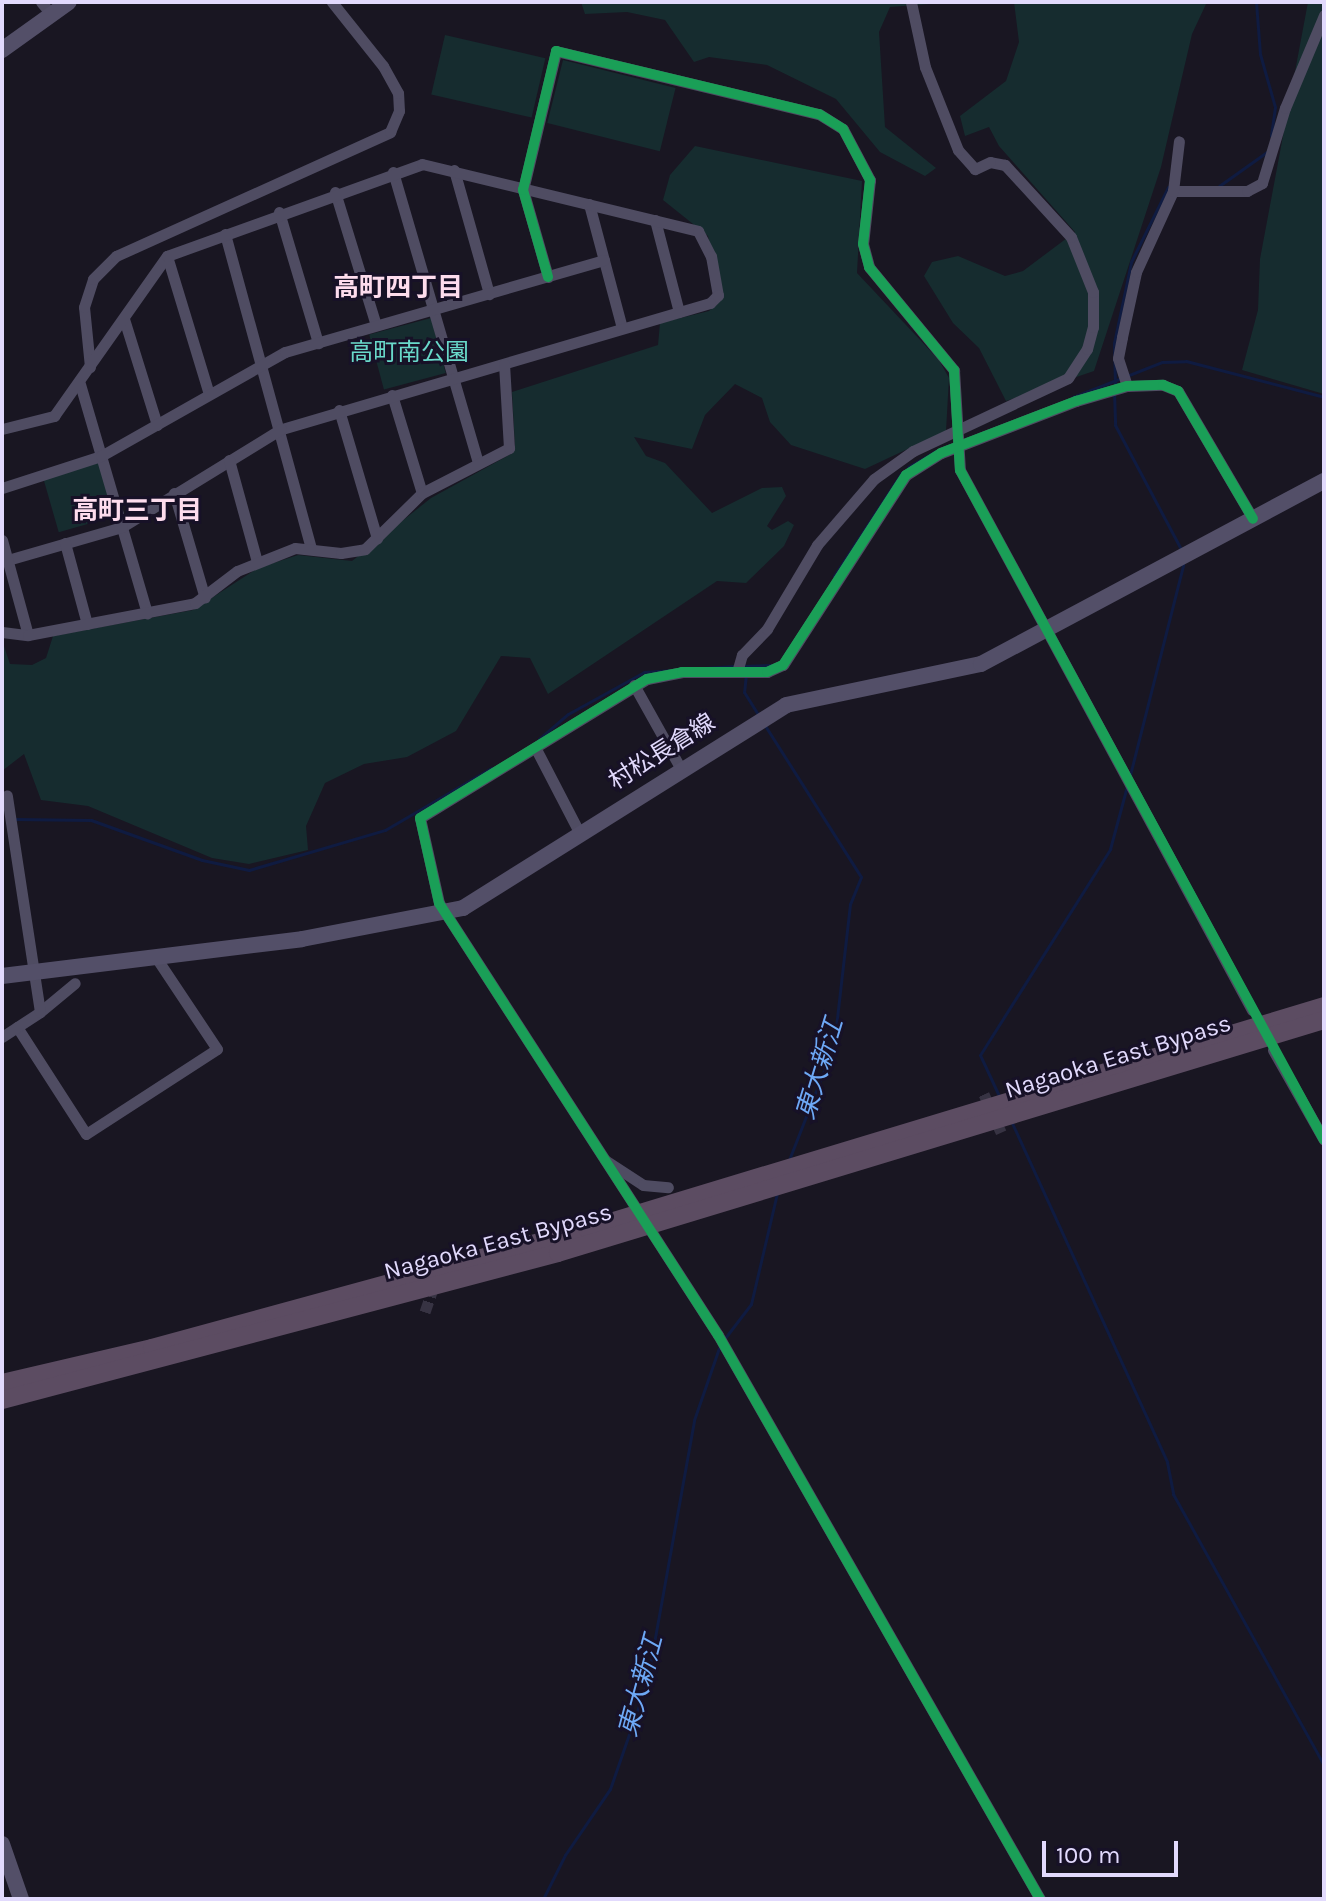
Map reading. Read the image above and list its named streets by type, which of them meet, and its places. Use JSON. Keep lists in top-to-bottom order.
{
  "streets": {
    "highway": ["Nagaoka East Bypass"],
    "main road": ["村松長倉線"]
  },
  "districts": ["高町四丁目", "高町三丁目"],
  "water": ["東大新江"],
  "parks": ["高町南公園"],
  "scale_bar": "100 m"
}
